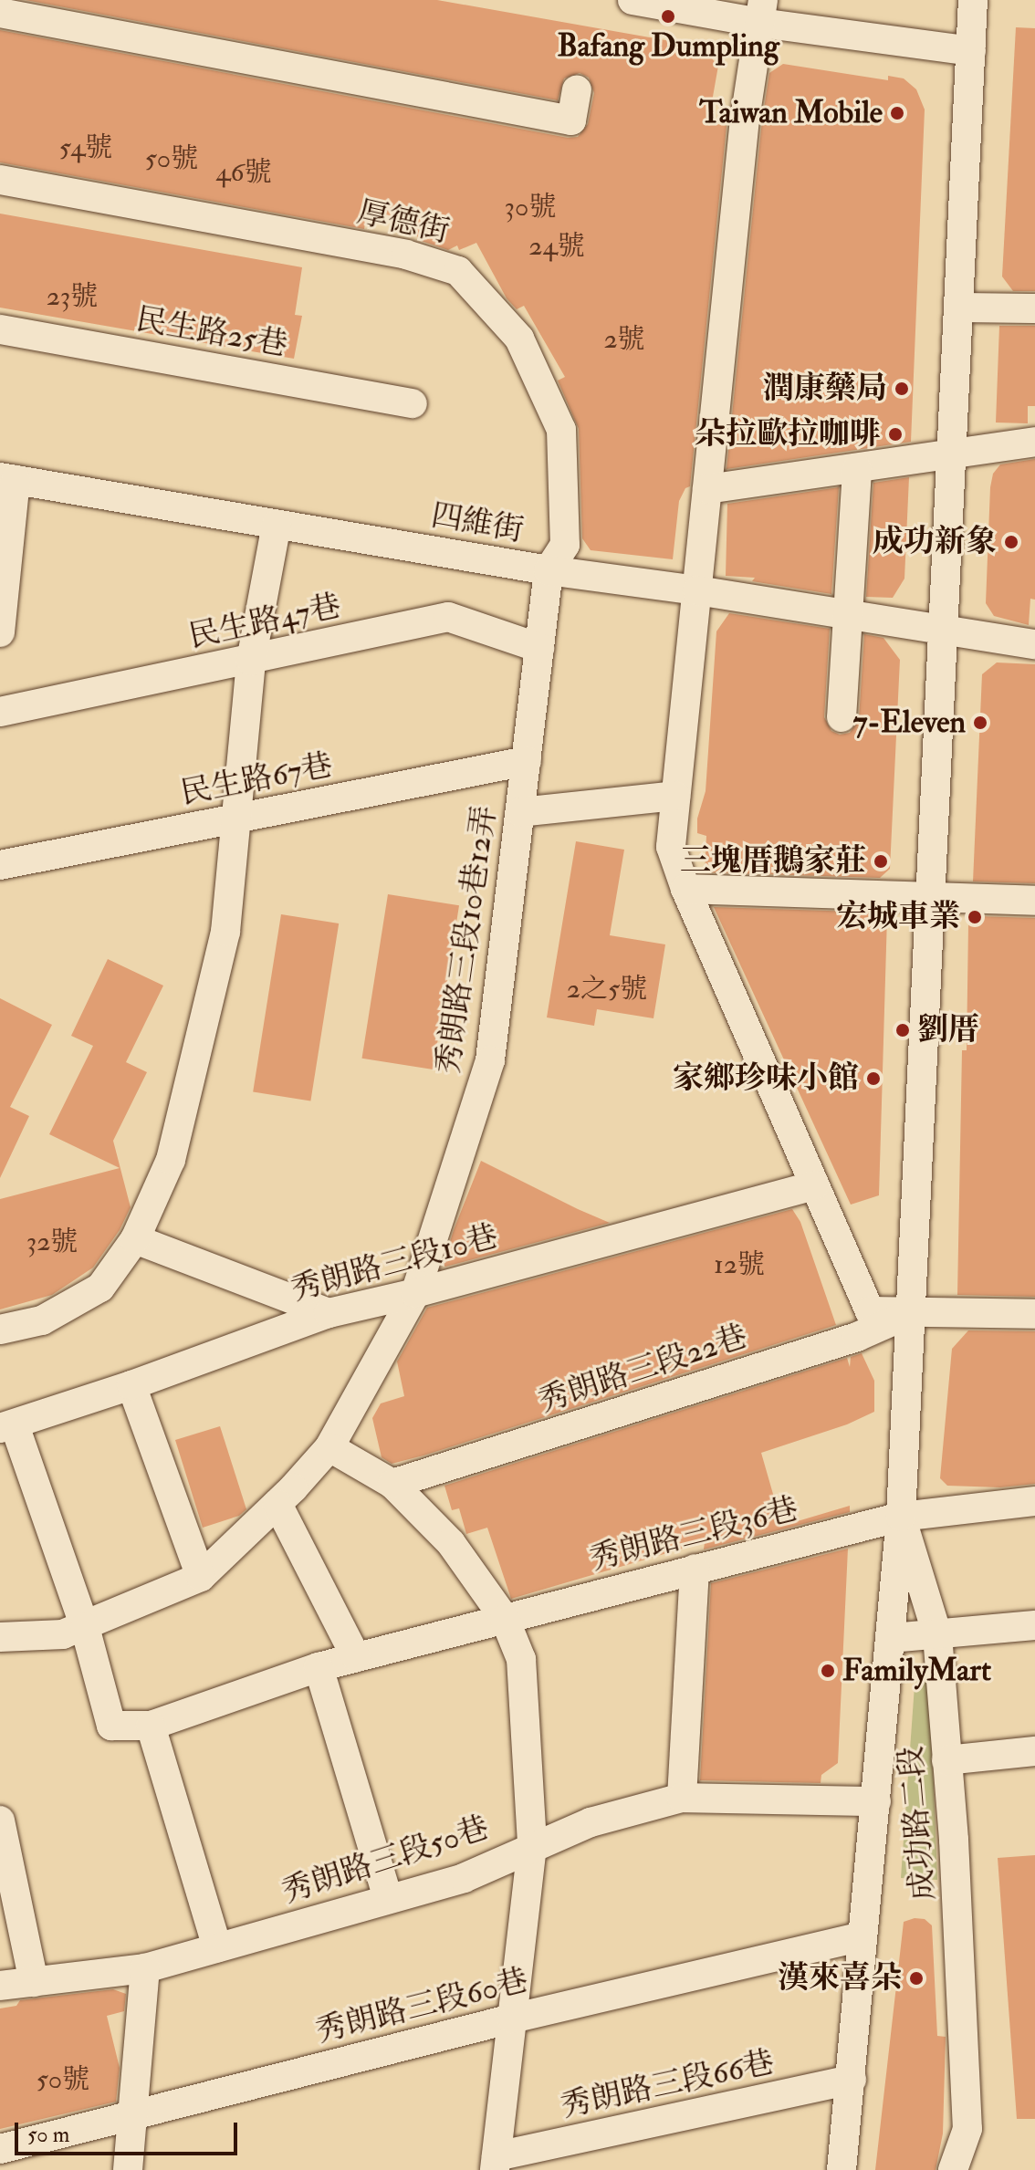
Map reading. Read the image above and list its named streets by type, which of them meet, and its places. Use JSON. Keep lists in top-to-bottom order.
{
  "streets": {
    "street": [
      "厚德街",
      "民生路25巷",
      "四維街",
      "民生路47巷",
      "民生路67巷",
      "秀朗路三段10巷12弄",
      "秀朗路三段10巷",
      "秀朗路三段22巷",
      "秀朗路三段36巷",
      "成功路二段",
      "秀朗路三段50巷",
      "秀朗路三段60巷",
      "秀朗路三段66巷"
    ]
  },
  "crossings": [
    ["厚德街", "四維街"],
    ["厚德街", "秀朗路三段10巷12弄"],
    ["四維街", "秀朗路三段10巷12弄"],
    ["民生路47巷", "秀朗路三段10巷12弄"],
    ["民生路67巷", "秀朗路三段10巷12弄"],
    ["秀朗路三段10巷12弄", "秀朗路三段10巷"],
    ["秀朗路三段36巷", "成功路二段"]
  ],
  "places": [
    "Bafang Dumpling",
    "Taiwan Mobile",
    "潤康藥局",
    "朵拉歐拉咖啡",
    "成功新象",
    "7-Eleven",
    "三塊厝鵝家莊",
    "宏城車業",
    "劉厝",
    "家鄉珍味小館",
    "FamilyMart",
    "漢來喜朵"
  ],
  "house_numbers": [
    "54號",
    "50號",
    "46號",
    "30號",
    "24號",
    "23號",
    "2號",
    "2之5號",
    "32號",
    "12號",
    "50號"
  ],
  "scale_bar": "50 m"
}
